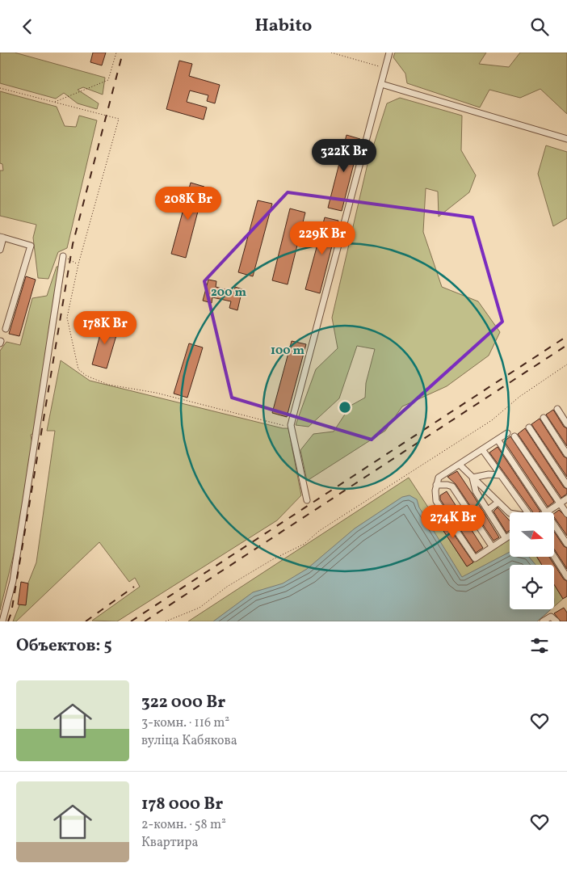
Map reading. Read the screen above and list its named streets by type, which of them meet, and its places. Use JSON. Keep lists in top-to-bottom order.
{
  "north": "right",
  "page": {
    "header": "Habito",
    "price": [
      "322K Br",
      "208K Br",
      "229K Br",
      "178K Br",
      "274K Br"
    ],
    "heading": "Объектов: 5",
    "list": [
      {
        "name": "322 000 Br",
        "note": "3-комн. · 116 m² · вуліца Кабякова"
      },
      {
        "name": "178 000 Br",
        "note": "2-комн. · 58 m² · Квартира"
      }
    ]
  },
  "rings": ["200 m", "100 m"]
}
